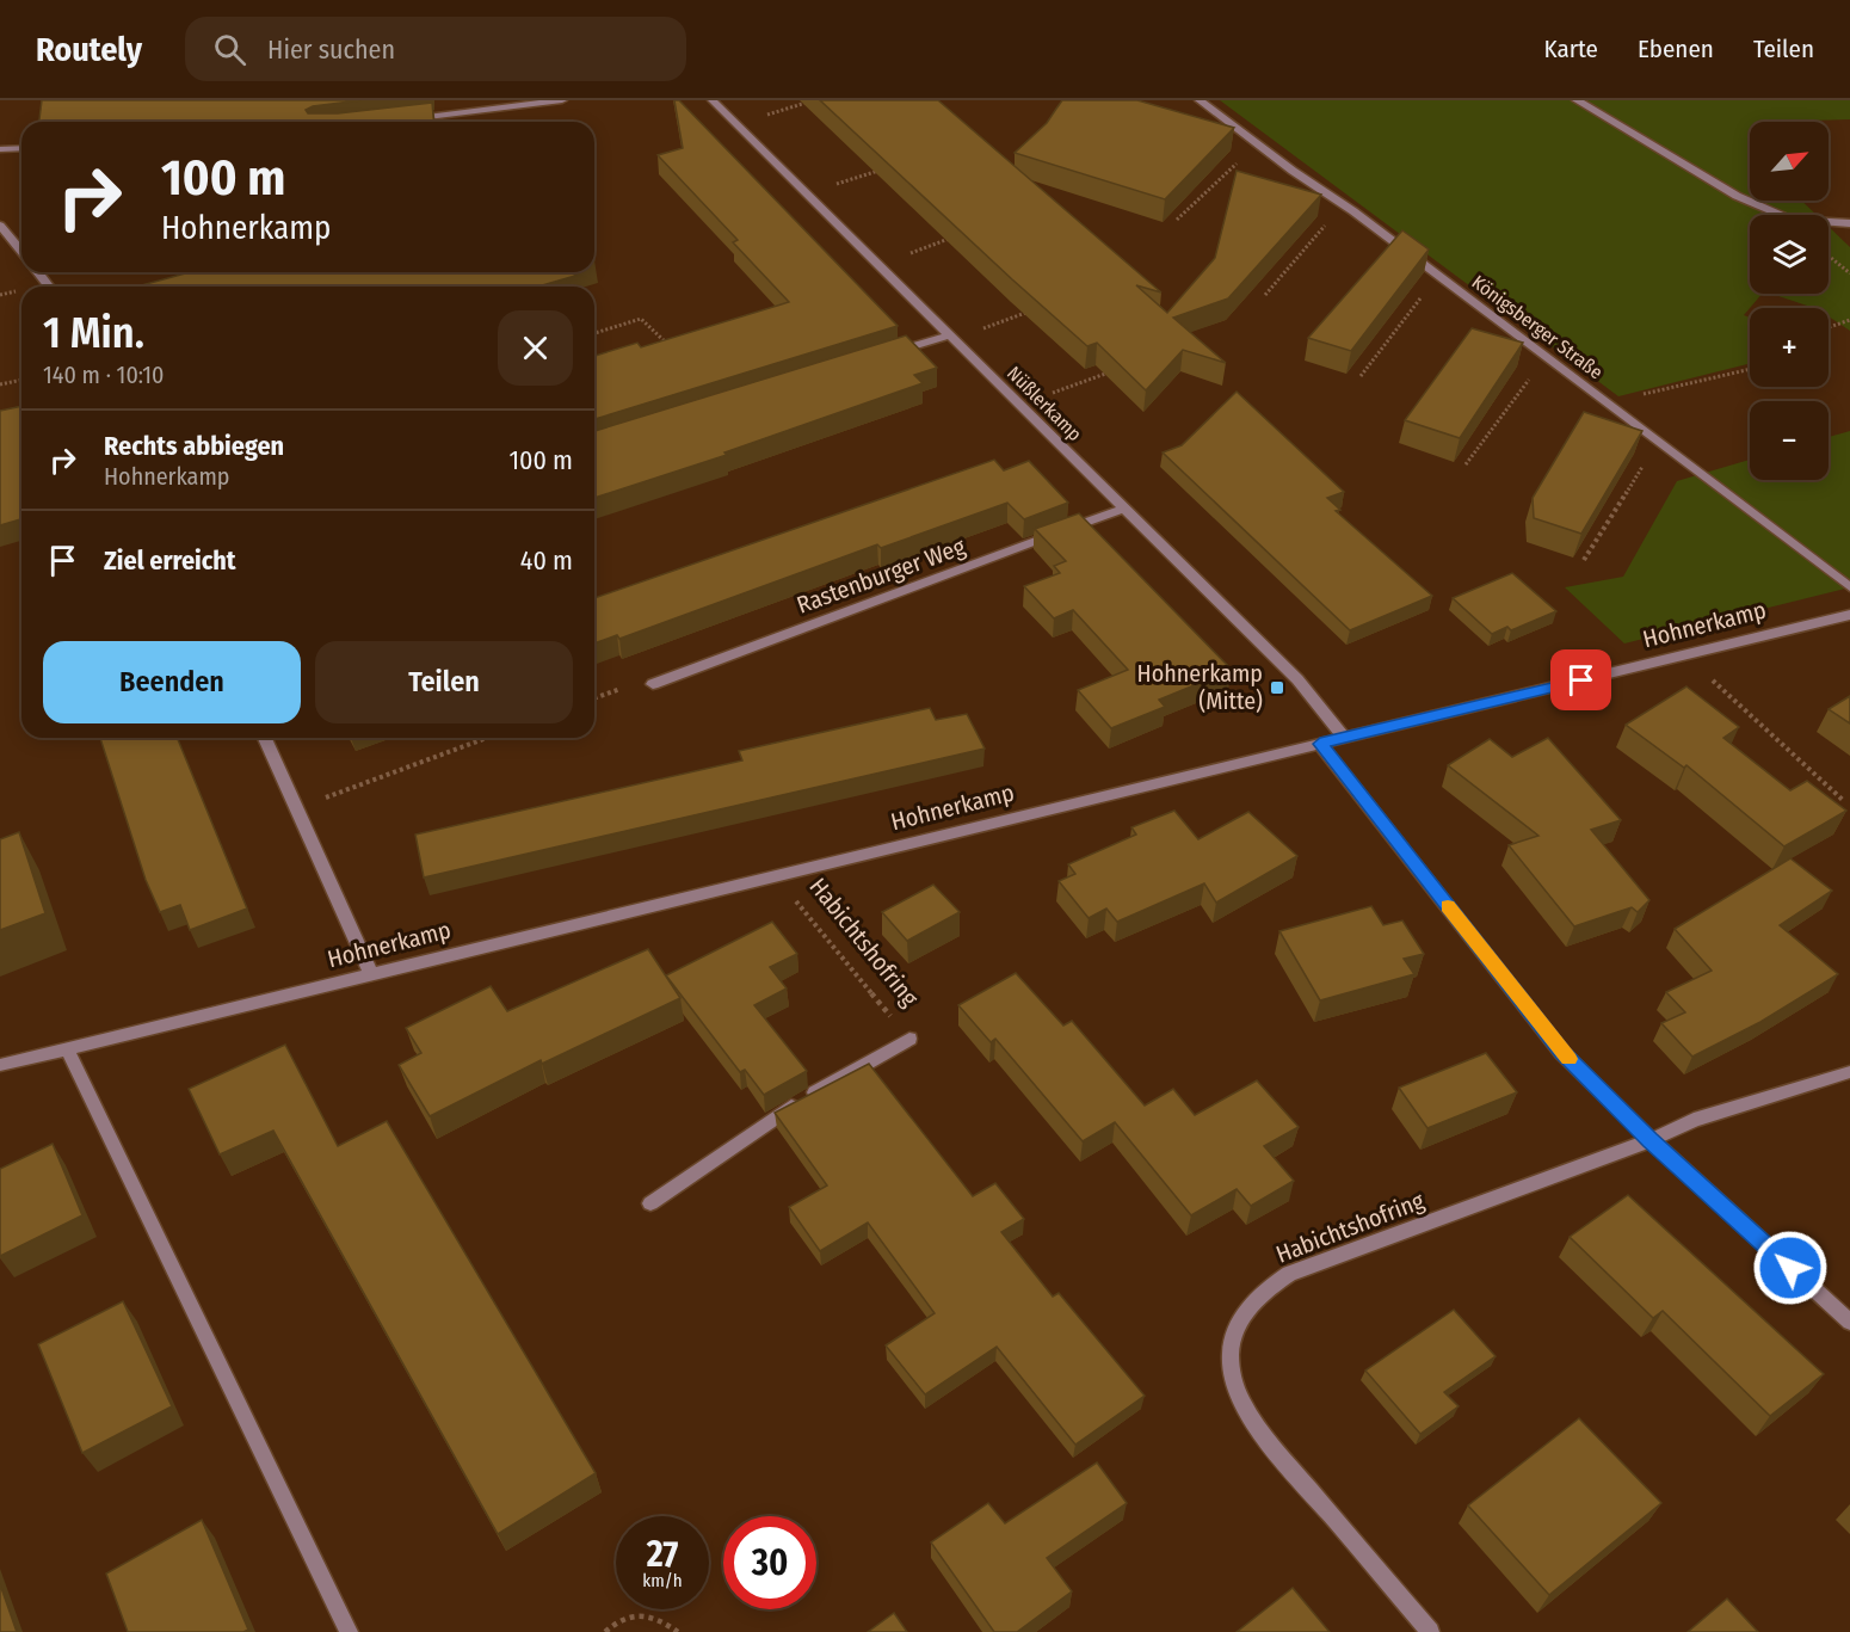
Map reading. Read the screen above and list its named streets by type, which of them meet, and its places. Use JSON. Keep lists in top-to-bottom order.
{
  "streets": {
    "street": [
      "Königsberger Straße",
      "Nüßlerkamp",
      "Rastenburger Weg",
      "Hohnerkamp",
      "Habichtshofring"
    ]
  },
  "crossings": [
    ["Nüßlerkamp", "Rastenburger Weg"],
    ["Nüßlerkamp", "Hohnerkamp"],
    ["Hohnerkamp", "Habichtshofring"]
  ],
  "places": {
    "transit": ["Hohnerkamp (Mitte)"]
  },
  "north": "top right",
  "page": {
    "header": "Routely",
    "search": "Hier suchen",
    "nav": ["Karte", "Ebenen", "Teilen"],
    "map_buttons": ["+", "−"],
    "turn": ["100 m", "Hohnerkamp"],
    "heading": ["1 Min.", "140 m · 10:10"],
    "list": [
      {
        "name": "Rechts abbiegen",
        "note": "Hohnerkamp",
        "value": "100 m"
      },
      {
        "name": "Ziel erreicht",
        "value": "40 m"
      }
    ],
    "buttons": ["Beenden", "Teilen"],
    "speed": "27 km/h",
    "limit": "30"
  }
}
